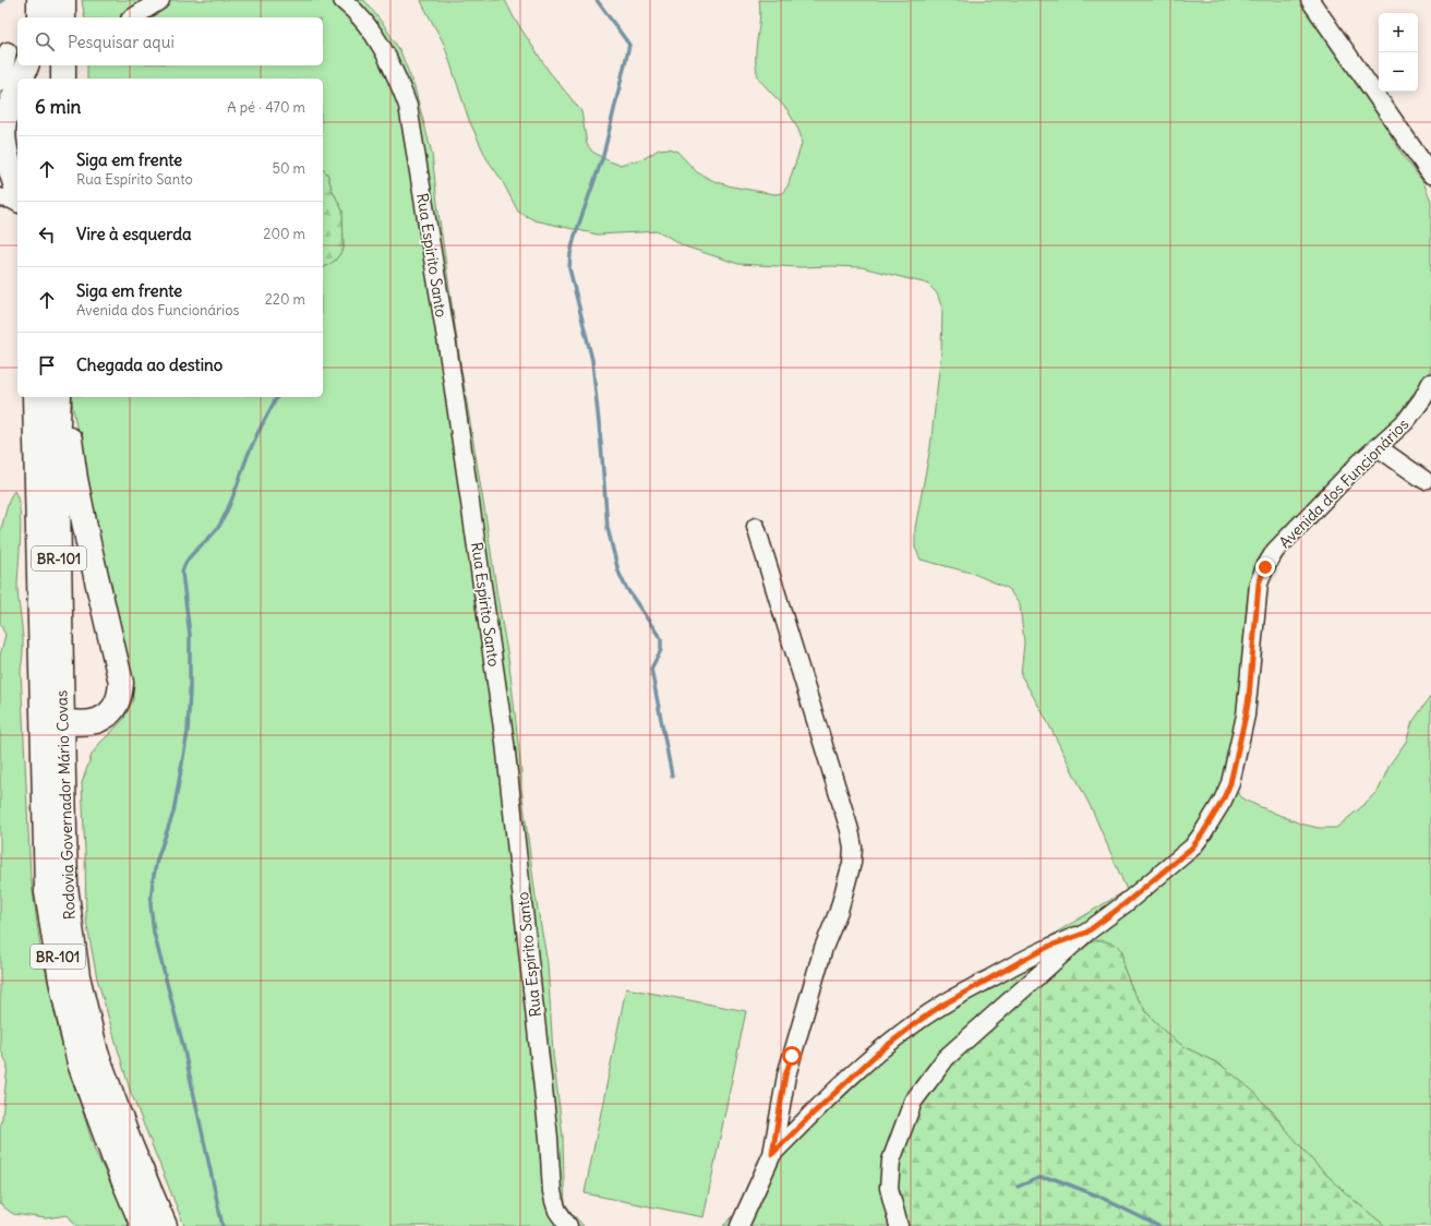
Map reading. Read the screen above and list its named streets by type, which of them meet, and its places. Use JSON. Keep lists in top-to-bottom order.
{
  "streets": {
    "highway": ["BR-101", "Rodovia Governador Mário Covas"],
    "street": ["Rua Espírito Santo", "Avenida dos Funcionários"]
  },
  "page": {
    "map_buttons": ["+", "−"],
    "search": "Pesquisar aqui",
    "heading": ["6 min", "A pé · 470 m"],
    "list": [
      ["Siga em frente", "Rua Espírito Santo", "50 m"],
      ["Vire à esquerda", "200 m"],
      ["Siga em frente", "Avenida dos Funcionários", "220 m"],
      "Chegada ao destino"
    ]
  }
}
